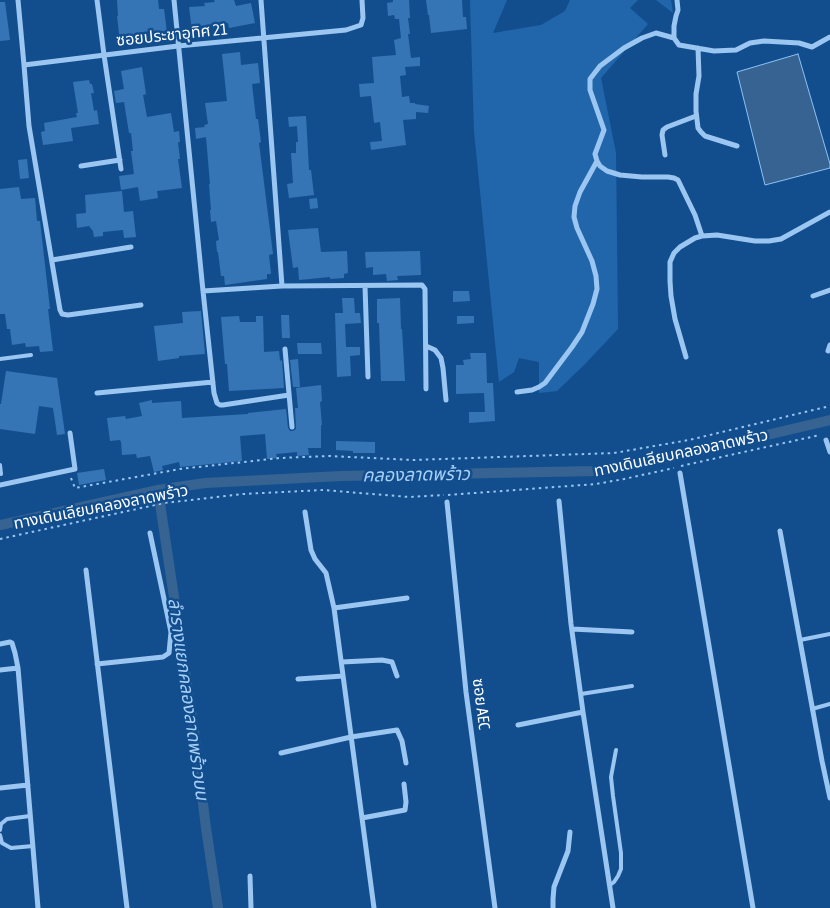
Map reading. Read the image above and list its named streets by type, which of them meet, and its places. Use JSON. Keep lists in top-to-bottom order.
{
  "streets": {
    "street": ["ซอยประชาอุทิศ 21", "ซอย AEC"],
    "path": ["ทางเดินเลียบคลองลาดพร้าว"]
  },
  "water": ["คลองลาดพร้าว", "ลำรางแยกคลองลาดพร้าวบน"]
}
